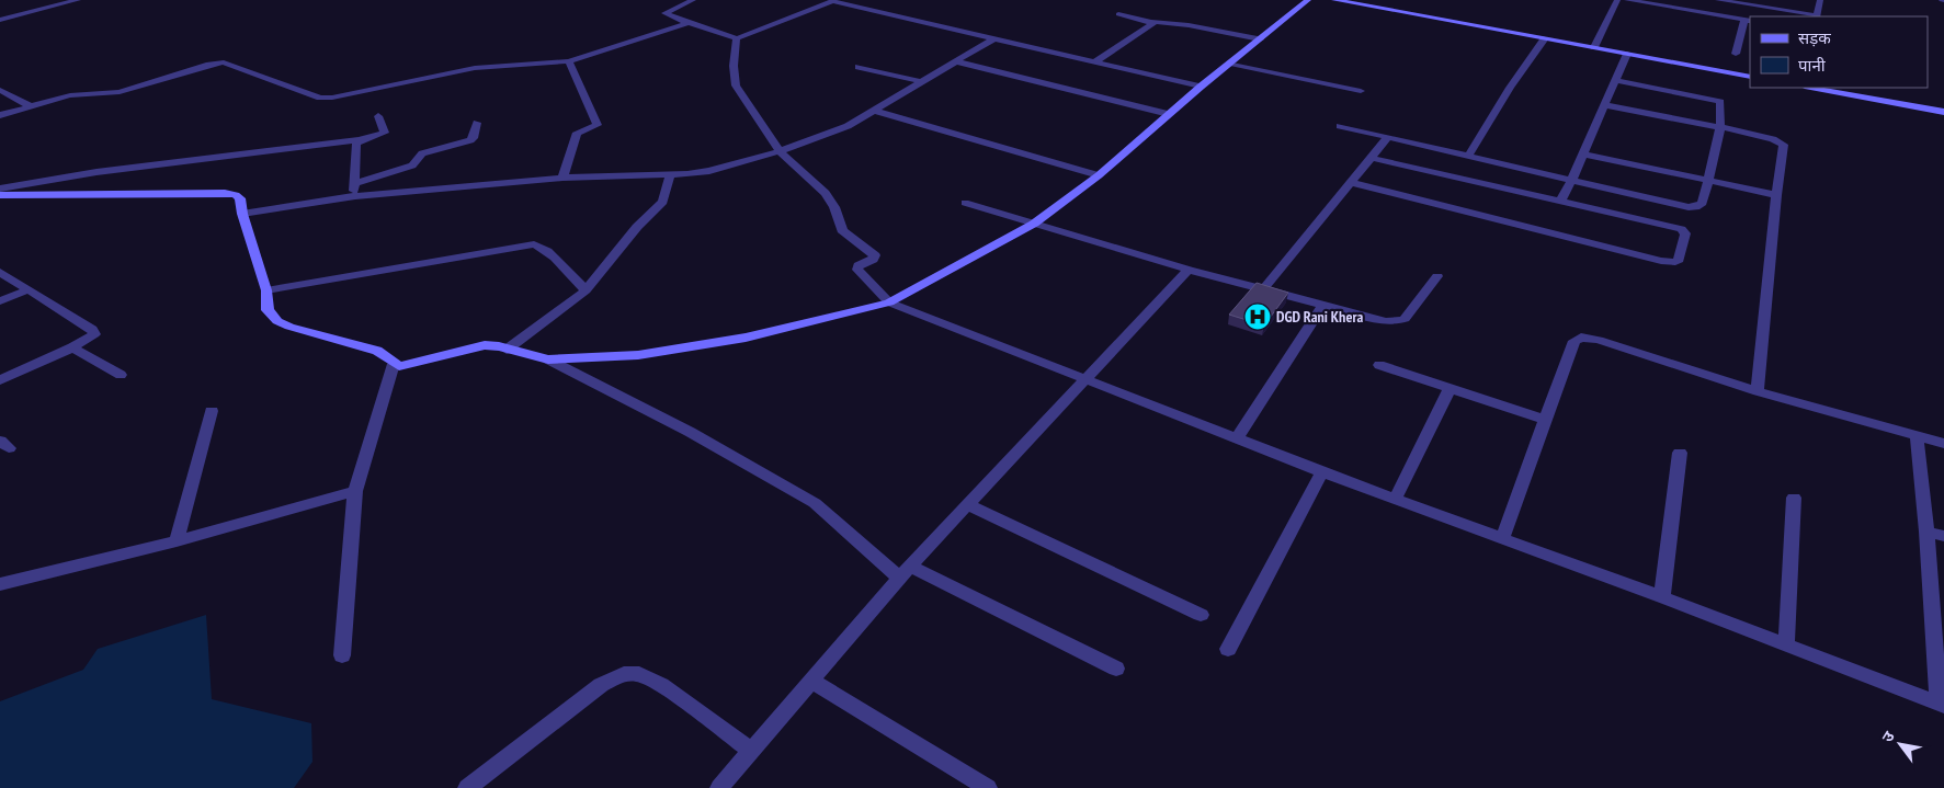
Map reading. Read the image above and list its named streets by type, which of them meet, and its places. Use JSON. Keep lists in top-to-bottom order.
{
  "places": {
    "hospital": ["DGD Rani Khera"]
  },
  "legend": ["सड़क", "पानी"],
  "north": "top left"
}
